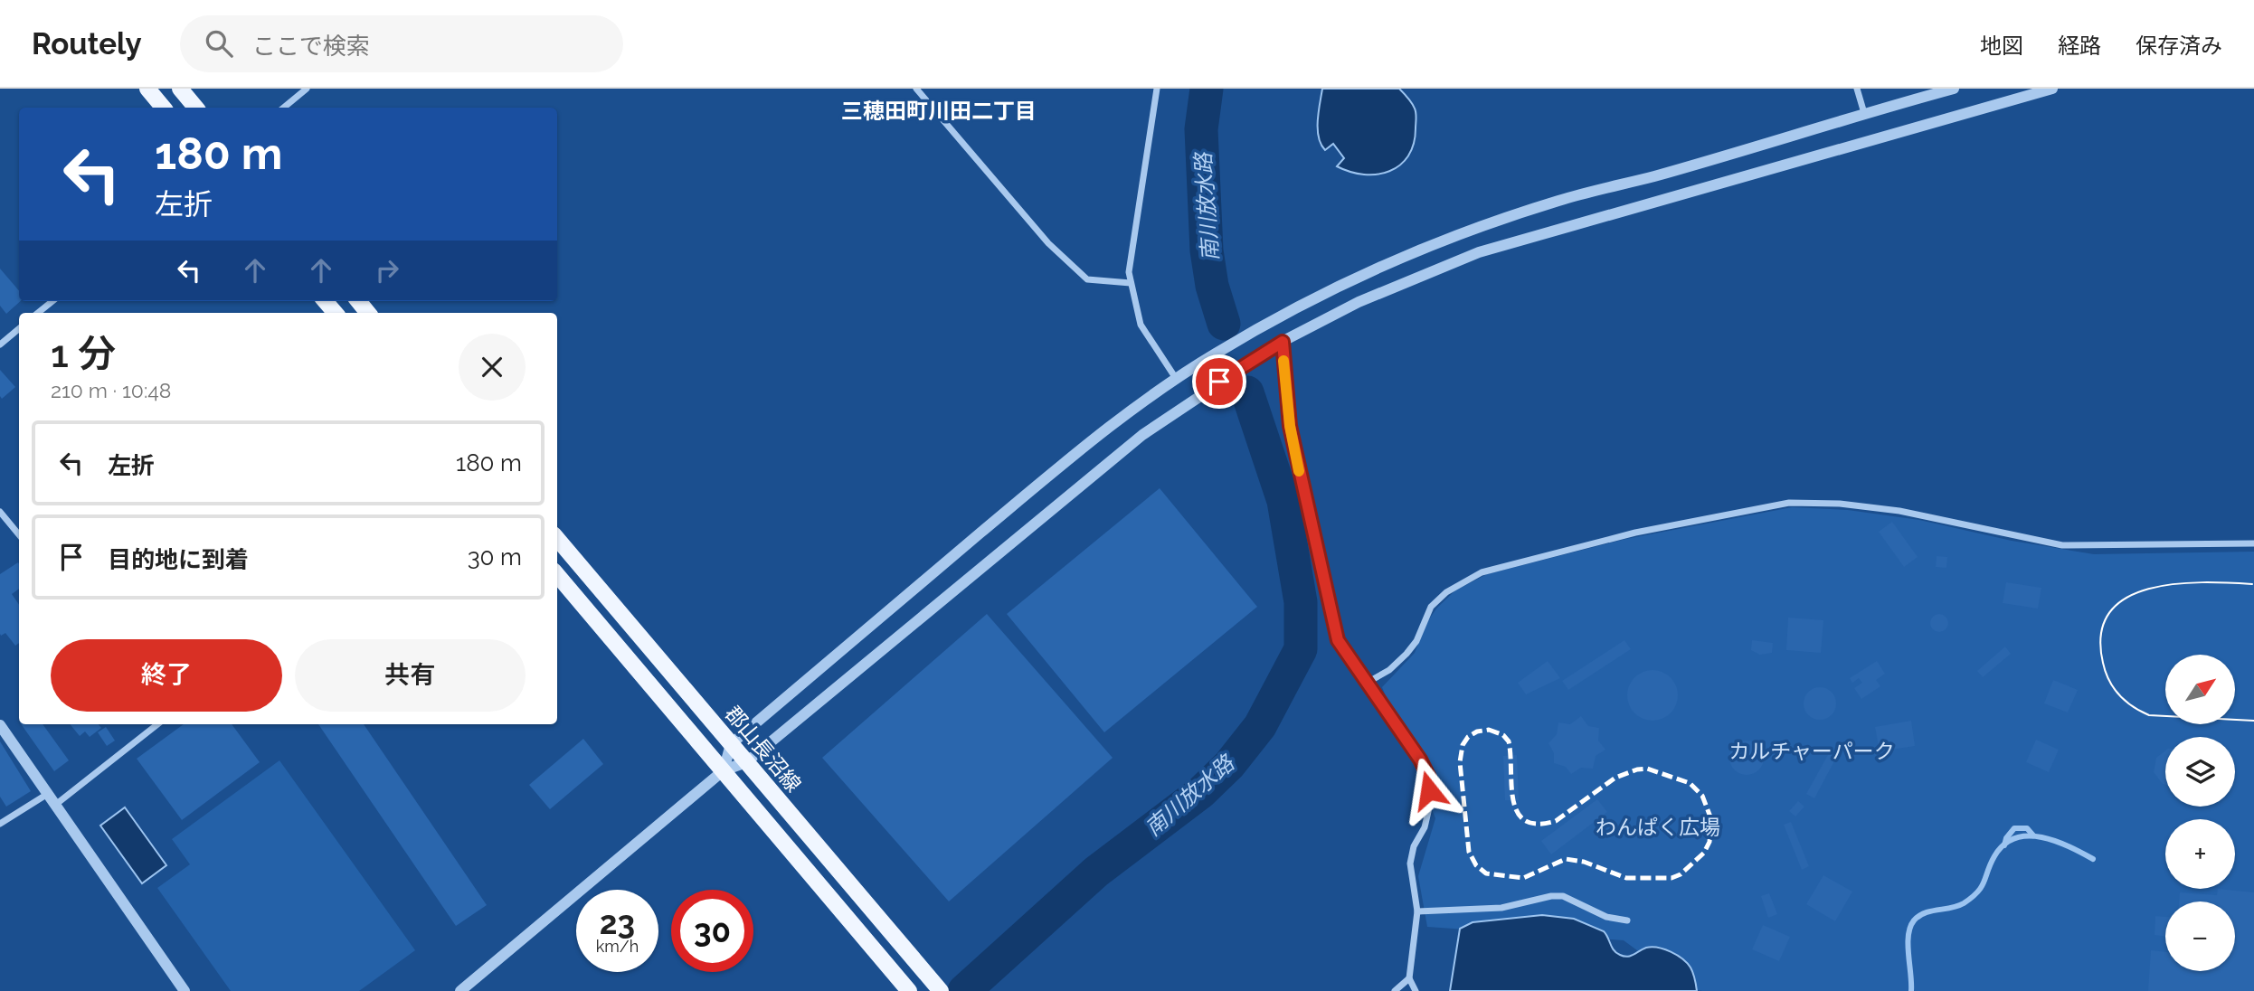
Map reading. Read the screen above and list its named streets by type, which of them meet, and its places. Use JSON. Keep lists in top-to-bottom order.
{
  "streets": {
    "main road": ["郡山長沼線"]
  },
  "districts": ["三穂田町川田二丁目"],
  "water": ["南川放水路"],
  "parks": ["カルチャーパーク", "わんぱく広場"],
  "north": "top right",
  "page": {
    "header": "Routely",
    "search": "ここで検索",
    "nav": ["地図", "経路", "保存済み"],
    "turn": ["180 m", "左折"],
    "heading": ["1 分", "210 m · 10:48"],
    "list": [
      {
        "name": "左折",
        "value": "180 m"
      },
      {
        "name": "目的地に到着",
        "value": "30 m"
      }
    ],
    "buttons": ["終了", "共有"],
    "map_buttons": ["+", "−"],
    "speed": "23 km/h",
    "limit": "30"
  }
}
